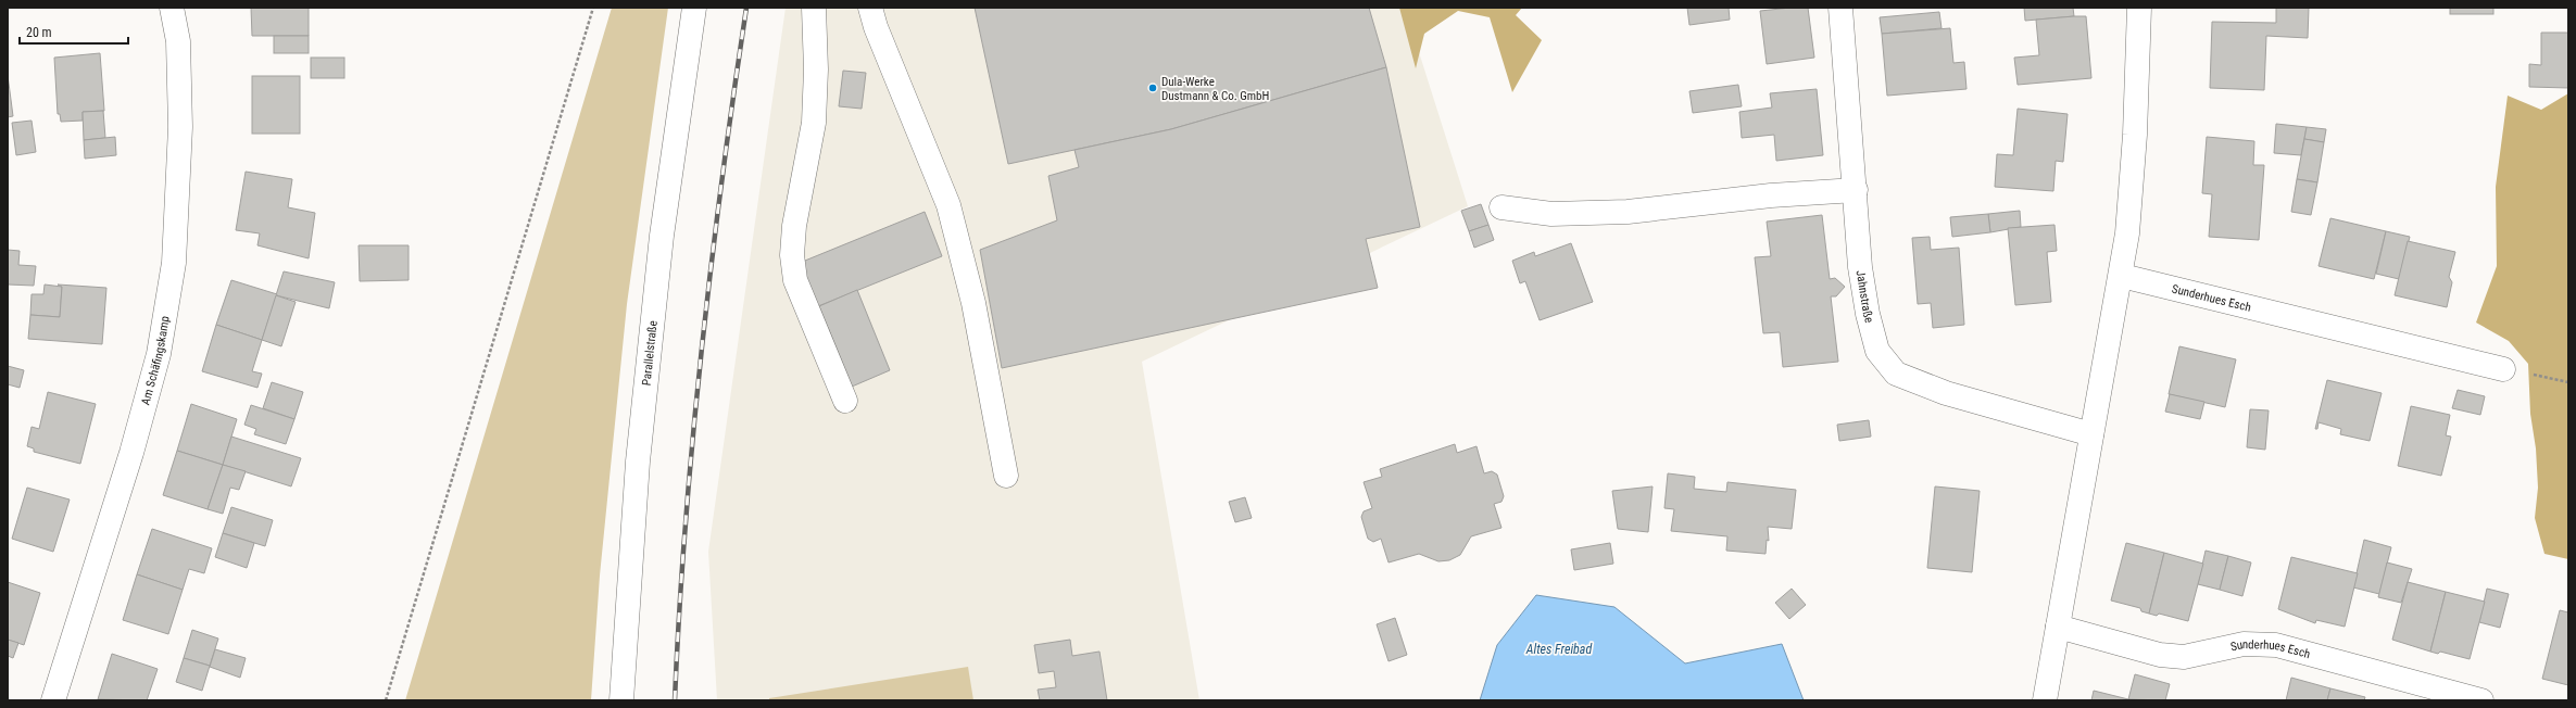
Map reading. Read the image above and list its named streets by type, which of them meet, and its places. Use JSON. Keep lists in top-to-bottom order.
{
  "streets": {
    "street": [
      "Jahnstraße",
      "Sunderhues Esch",
      "Parallelstraße",
      "Am Schäfingskamp"
    ]
  },
  "water": ["Altes Freibad"],
  "places": ["Dula-Werke Dustmann & Co. GmbH"],
  "scale_bar": "20 m"
}
